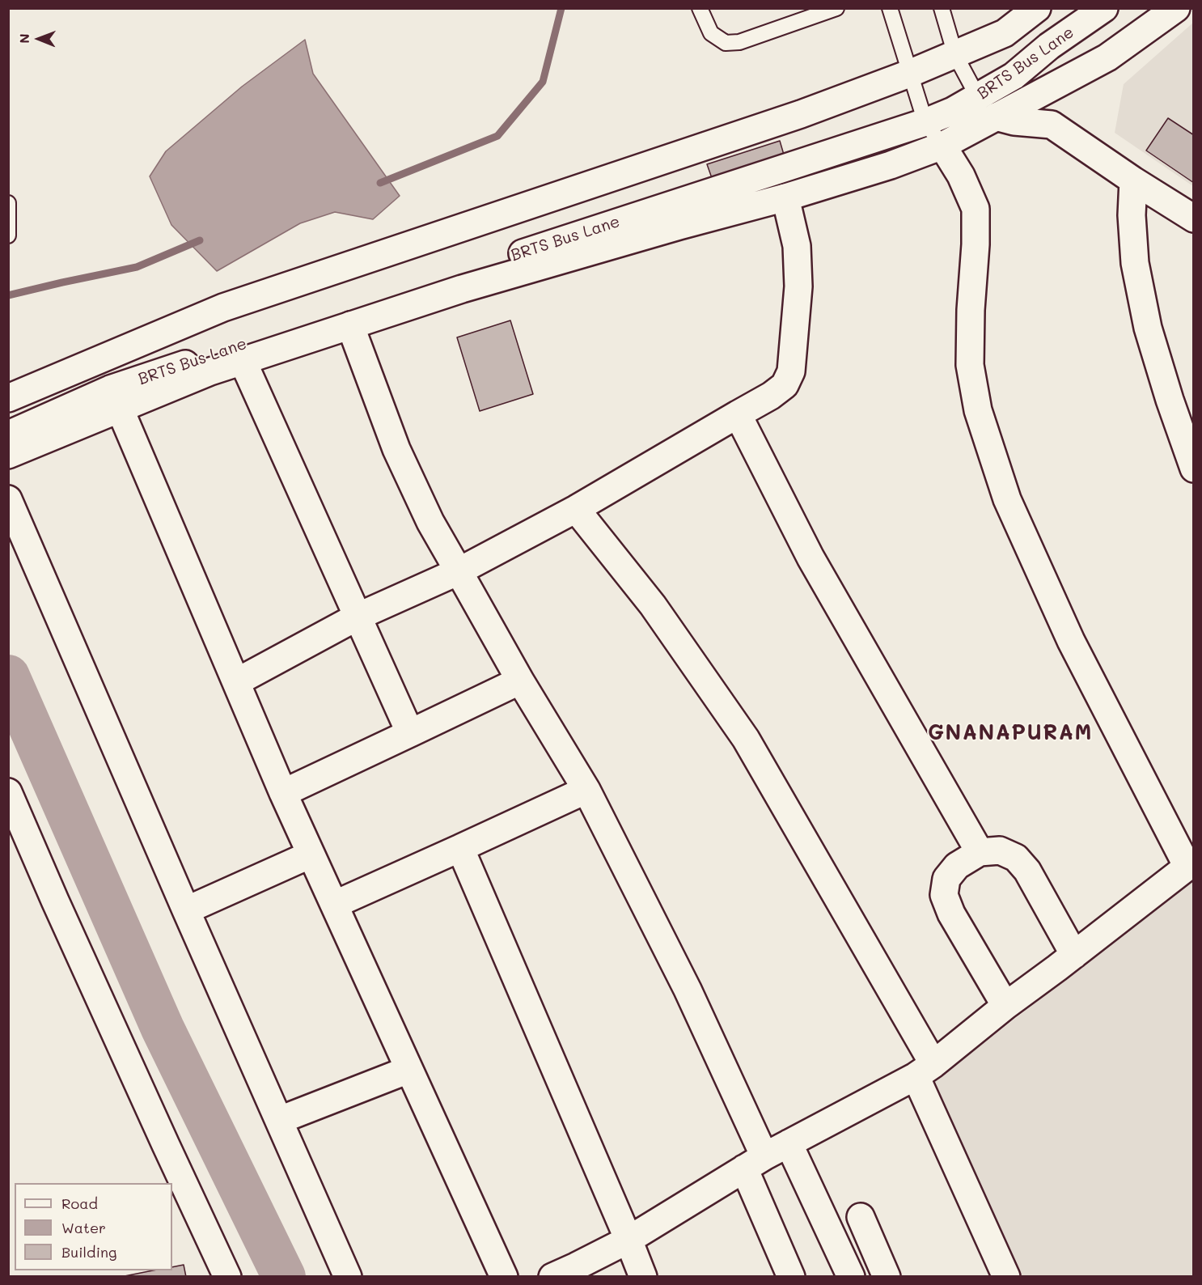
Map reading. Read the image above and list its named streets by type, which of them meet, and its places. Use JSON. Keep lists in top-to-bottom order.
{
  "streets": {
    "street": ["BRTS Bus Lane"]
  },
  "districts": ["GNANAPURAM"],
  "legend": ["Road", "Water", "Building"],
  "north": "left"
}
